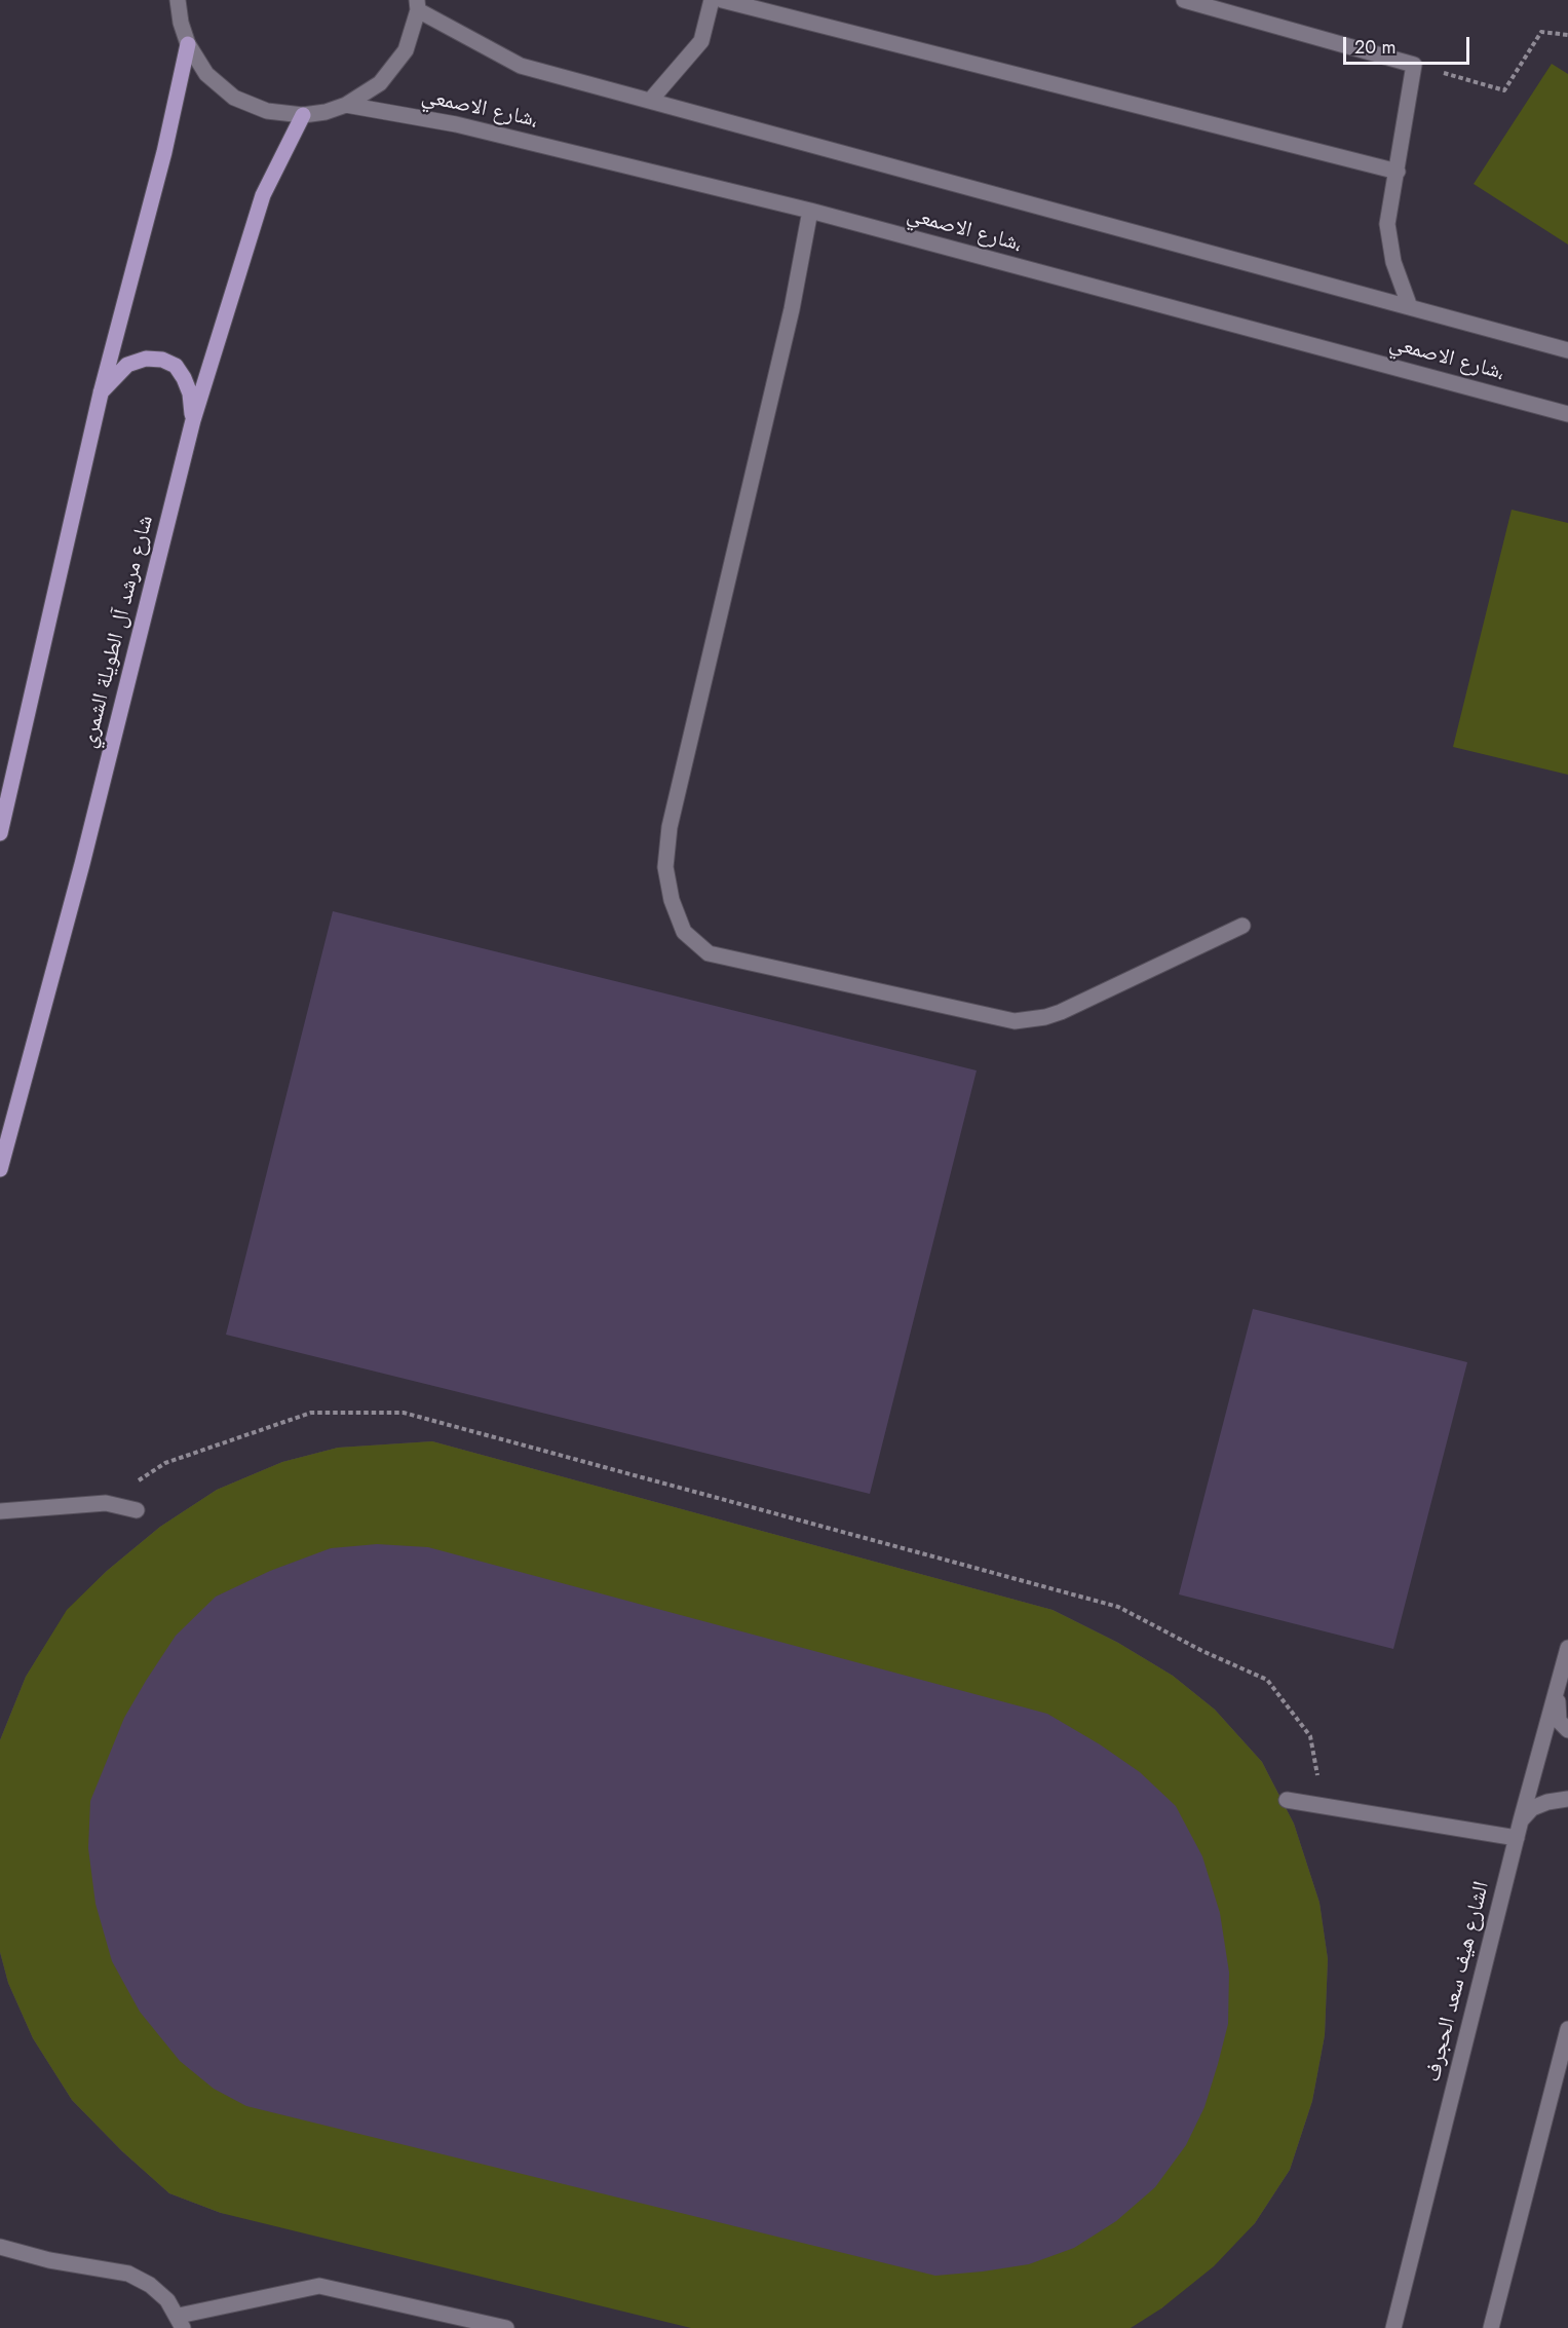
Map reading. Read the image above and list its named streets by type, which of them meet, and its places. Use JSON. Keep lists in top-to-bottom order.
{
  "streets": {
    "main road": ["شارع مرشد آل الطويلة الشمري"],
    "street": ["شارع الاصمعي،", "الشارع هيف سعد الحجرف"]
  },
  "scale_bar": "20 m"
}
